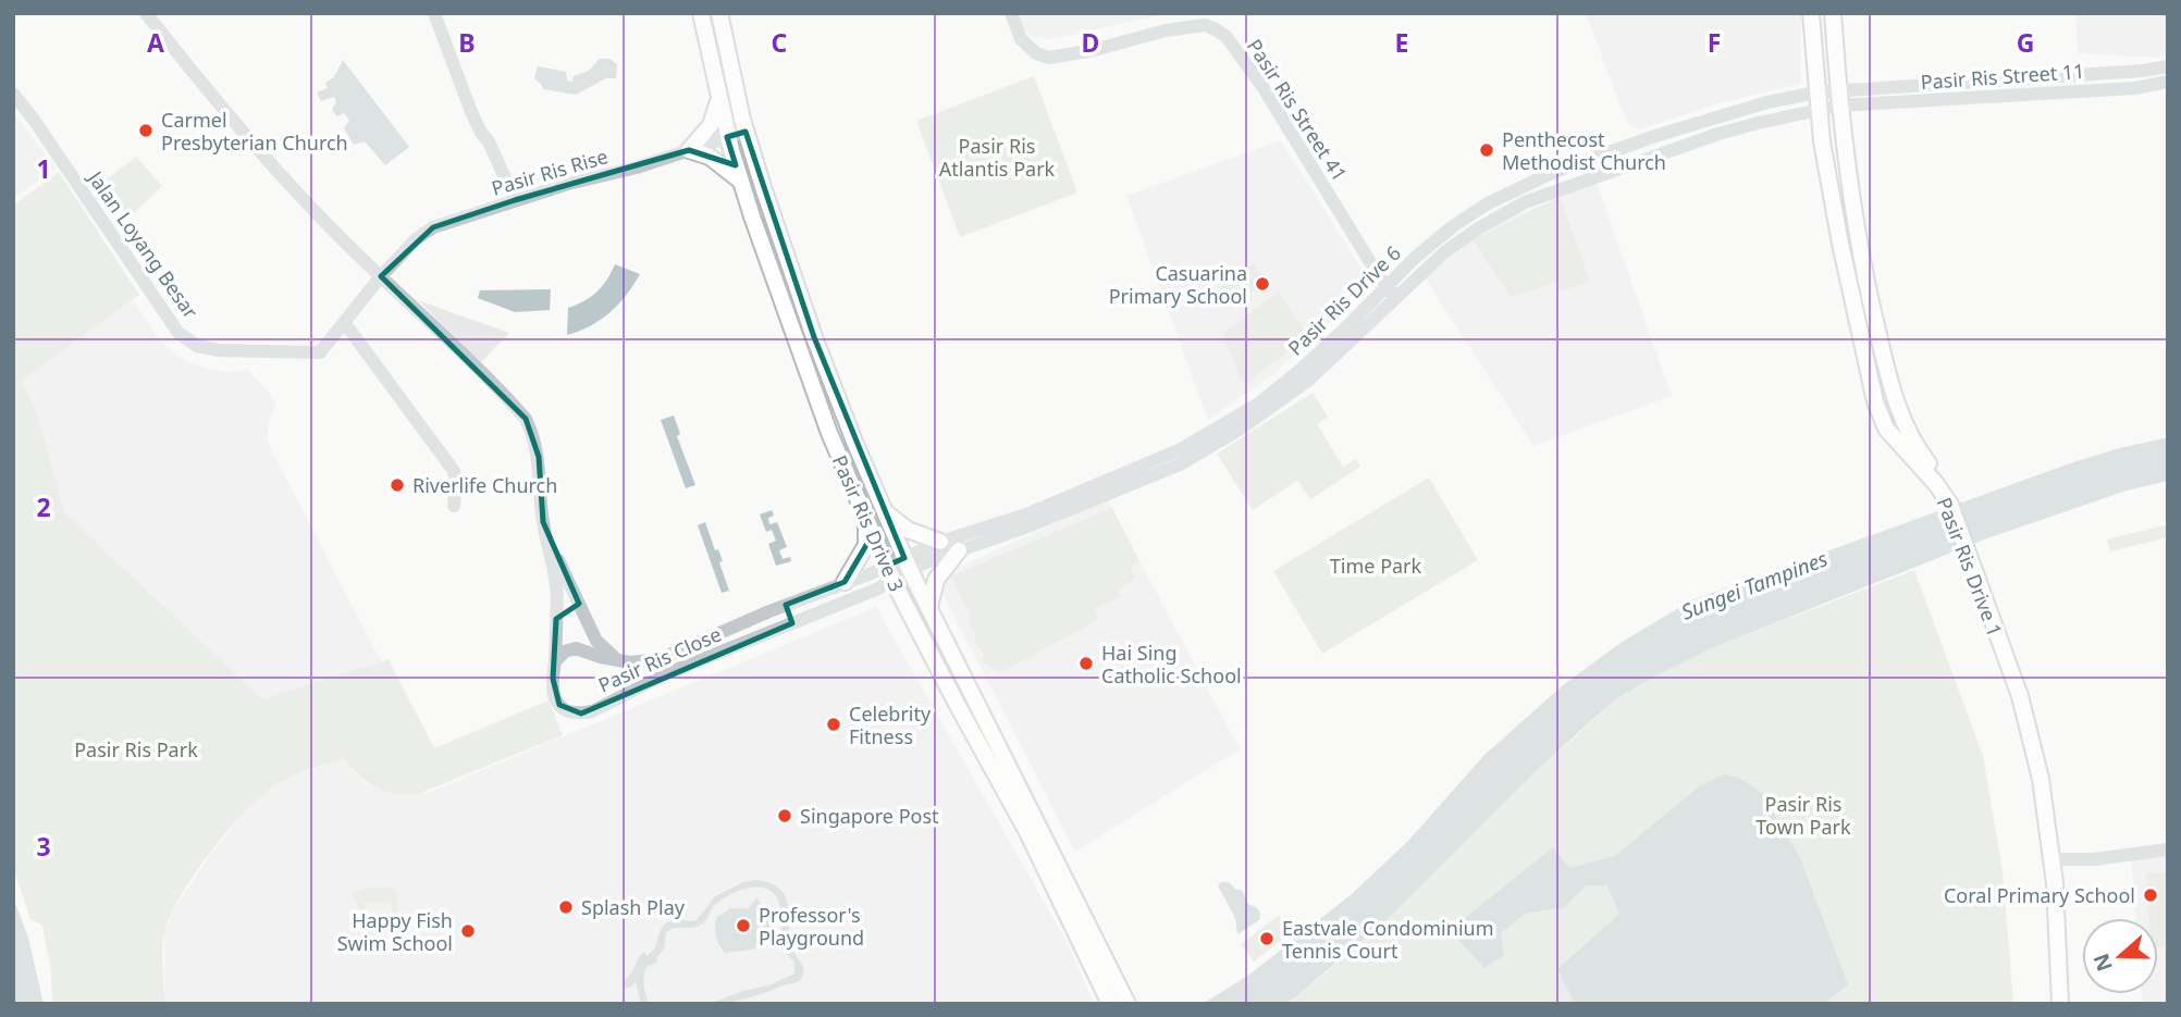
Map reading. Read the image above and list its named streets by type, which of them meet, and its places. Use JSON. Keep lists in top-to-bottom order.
{
  "streets": {
    "main road": ["Pasir Ris Drive 3", "Pasir Ris Drive 1"],
    "street": [
      "Pasir Ris Street 11",
      "Pasir Ris Street 41",
      "Pasir Ris Rise",
      "Jalan Loyang Besar",
      "Pasir Ris Drive 6",
      "Pasir Ris Close"
    ]
  },
  "crossings": [
    ["Pasir Ris Street 11", "Pasir Ris Drive 6"],
    ["Pasir Ris Street 11", "Pasir Ris Drive 1"],
    ["Pasir Ris Street 41", "Pasir Ris Drive 6"],
    ["Pasir Ris Rise", "Jalan Loyang Besar"],
    ["Pasir Ris Rise", "Pasir Ris Drive 3"],
    ["Pasir Ris Drive 6", "Pasir Ris Drive 3"],
    ["Pasir Ris Drive 6", "Pasir Ris Drive 1"],
    ["Pasir Ris Drive 6", "Pasir Ris Close"],
    ["Pasir Ris Drive 3", "Pasir Ris Close"]
  ],
  "water": ["Sungei Tampines"],
  "parks": [
    "Pasir Ris Atlantis Park",
    "Time Park",
    "Pasir Ris Park",
    "Pasir Ris Town Park"
  ],
  "places": [
    "Carmel Presbyterian Church",
    "Penthecost Methodist Church",
    "Casuarina Primary School",
    "Riverlife Church",
    "Hai Sing Catholic School",
    "Celebrity Fitness",
    "Singapore Post",
    "Coral Primary School",
    "Splash Play",
    "Professor's Playground",
    "Happy Fish Swim School",
    "Eastvale Condominium Tennis Court"
  ],
  "north": "left",
  "grid": {
    "columns": [
      "A",
      "B",
      "C",
      "D",
      "E",
      "F",
      "G"
    ],
    "rows": ["1", "2", "3"]
  }
}
